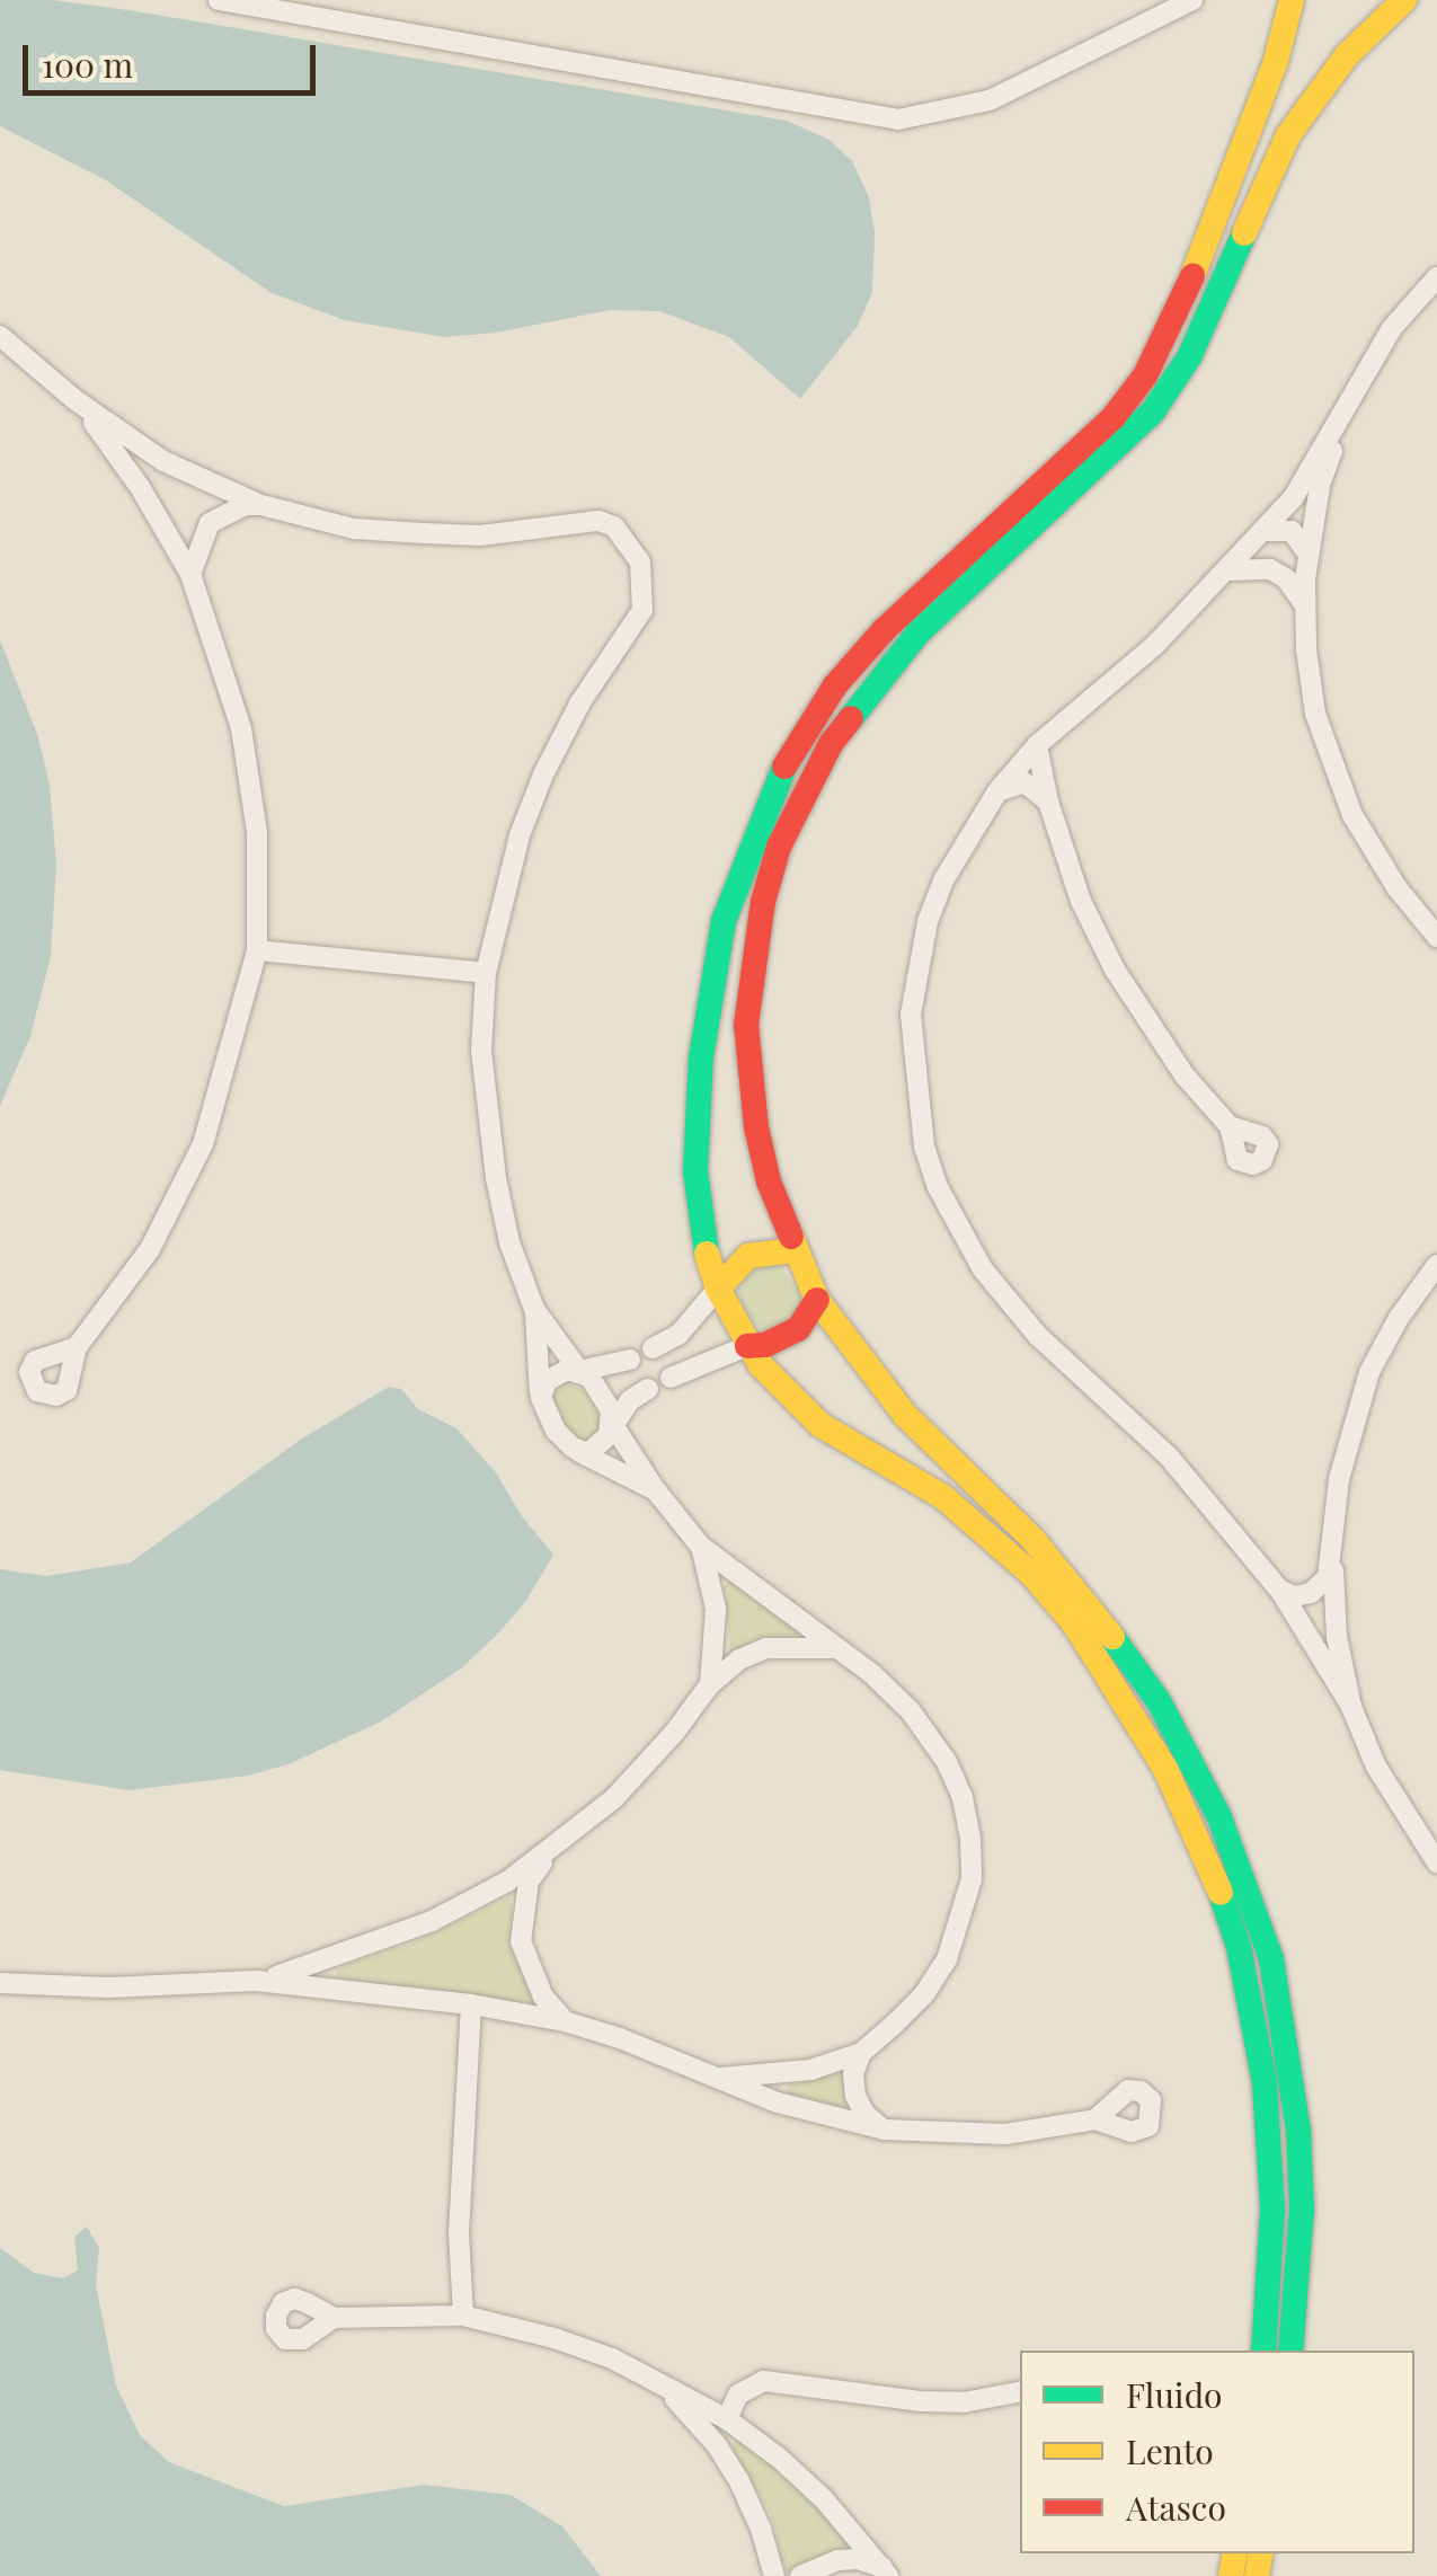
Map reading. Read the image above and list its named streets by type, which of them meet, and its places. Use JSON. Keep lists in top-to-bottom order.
{
  "legend": ["Fluido", "Lento", "Atasco"],
  "scale_bar": "100 m"
}
